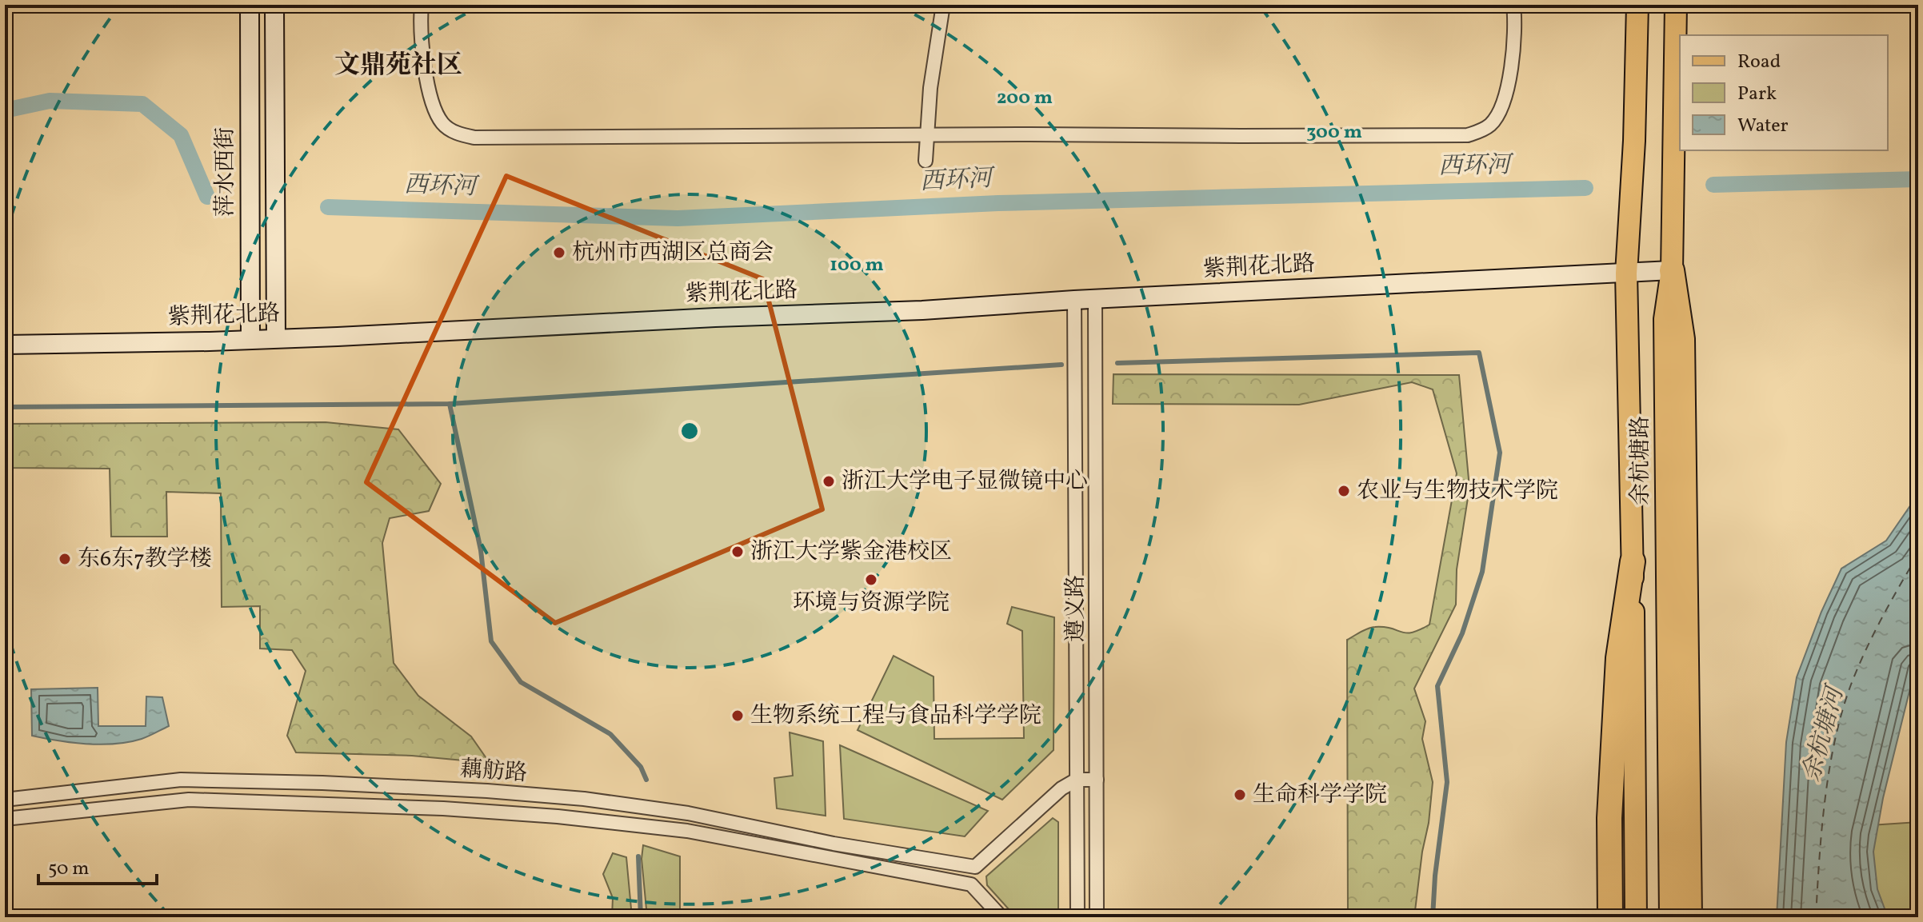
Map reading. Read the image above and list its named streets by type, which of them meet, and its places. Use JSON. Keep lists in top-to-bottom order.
{
  "streets": {
    "main road": ["萍水西街", "紫荆花北路", "余杭塘路"],
    "street": ["遵义路", "藕舫路"]
  },
  "crossings": [
    ["萍水西街", "紫荆花北路"],
    ["紫荆花北路", "余杭塘路"],
    ["紫荆花北路", "遵义路"],
    ["遵义路", "藕舫路"]
  ],
  "districts": ["文鼎苑社区"],
  "water": ["西环河", "余杭塘河"],
  "places": [
    "杭州市西湖区总商会",
    "浙江大学电子显微镜中心",
    "农业与生物技术学院",
    "浙江大学紫金港校区",
    "东6东7教学楼",
    "环境与资源学院",
    "生物系统工程与食品科学学院",
    "生命科学学院"
  ],
  "legend": ["Road", "Park", "Water"],
  "scale_bar": "50 m",
  "rings": ["200 m", "300 m", "100 m"]
}
